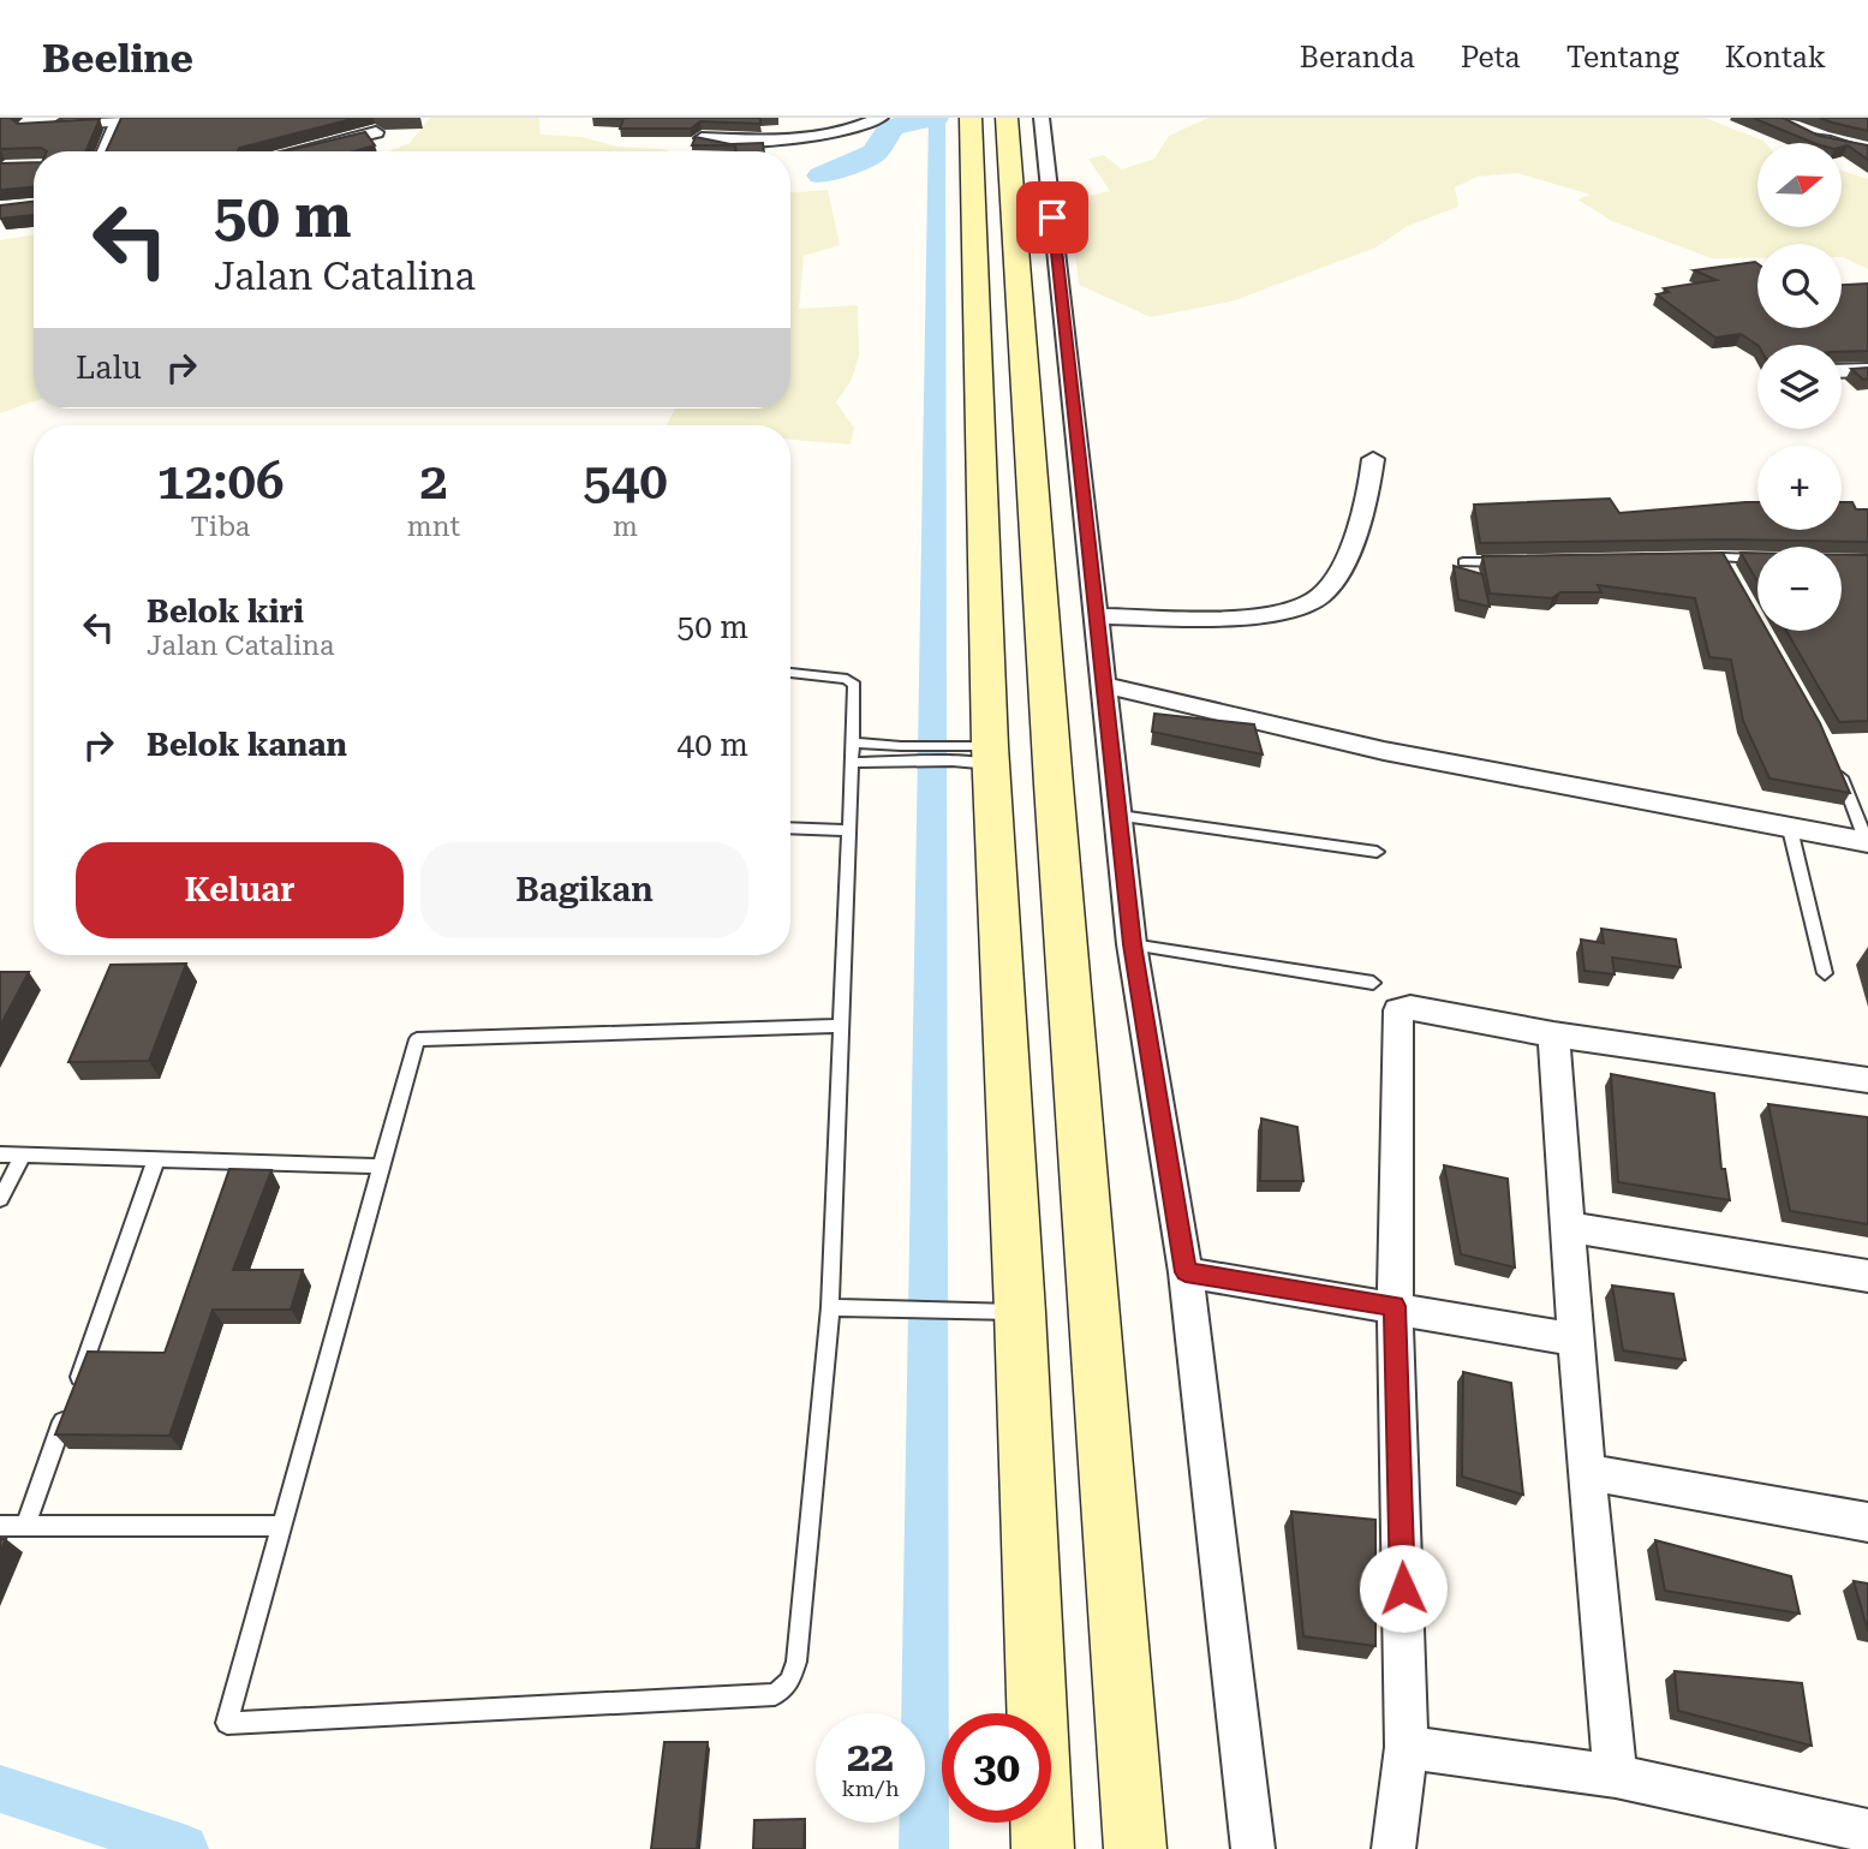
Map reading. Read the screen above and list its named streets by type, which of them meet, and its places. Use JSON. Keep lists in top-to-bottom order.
{
  "north": "right",
  "page": {
    "header": "Beeline",
    "nav": [
      "Beranda",
      "Peta",
      "Tentang",
      "Kontak"
    ],
    "map_buttons": ["+", "−"],
    "turn": ["50 m", "Jalan Catalina"],
    "then": "Lalu",
    "eta": [
      "12:06",
      "Tiba",
      "2",
      "mnt",
      "540",
      "m"
    ],
    "list": [
      {
        "name": "Belok kiri",
        "note": "Jalan Catalina",
        "value": "50 m"
      },
      {
        "name": "Belok kanan",
        "value": "40 m"
      }
    ],
    "buttons": ["Keluar", "Bagikan"],
    "speed": "22 km/h",
    "limit": "30"
  }
}
